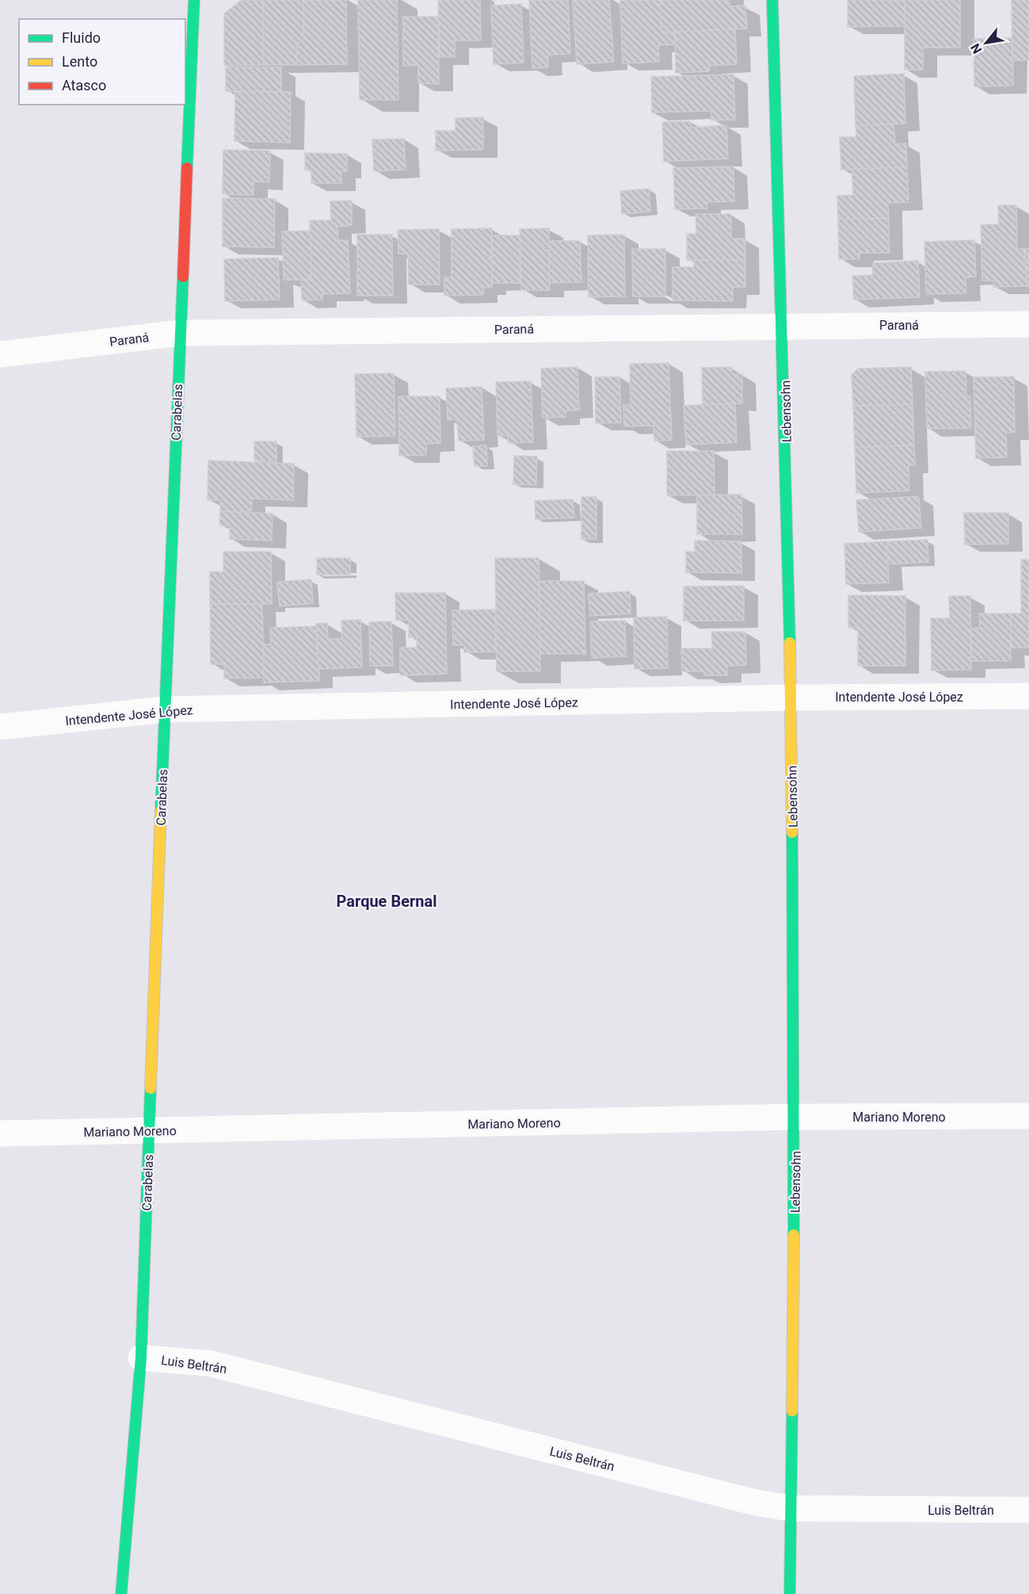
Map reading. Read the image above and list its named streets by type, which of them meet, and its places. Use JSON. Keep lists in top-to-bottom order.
{
  "streets": {
    "street": [
      "Paraná",
      "Lebensohn",
      "Carabelas",
      "Intendente José López",
      "Mariano Moreno",
      "Luis Beltrán"
    ]
  },
  "crossings": [
    ["Paraná", "Lebensohn"],
    ["Paraná", "Carabelas"],
    ["Lebensohn", "Intendente José López"],
    ["Lebensohn", "Mariano Moreno"],
    ["Lebensohn", "Luis Beltrán"],
    ["Carabelas", "Intendente José López"],
    ["Carabelas", "Mariano Moreno"],
    ["Carabelas", "Luis Beltrán"]
  ],
  "districts": ["Parque Bernal"],
  "legend": ["Fluido", "Lento", "Atasco"],
  "north": "bottom left"
}
